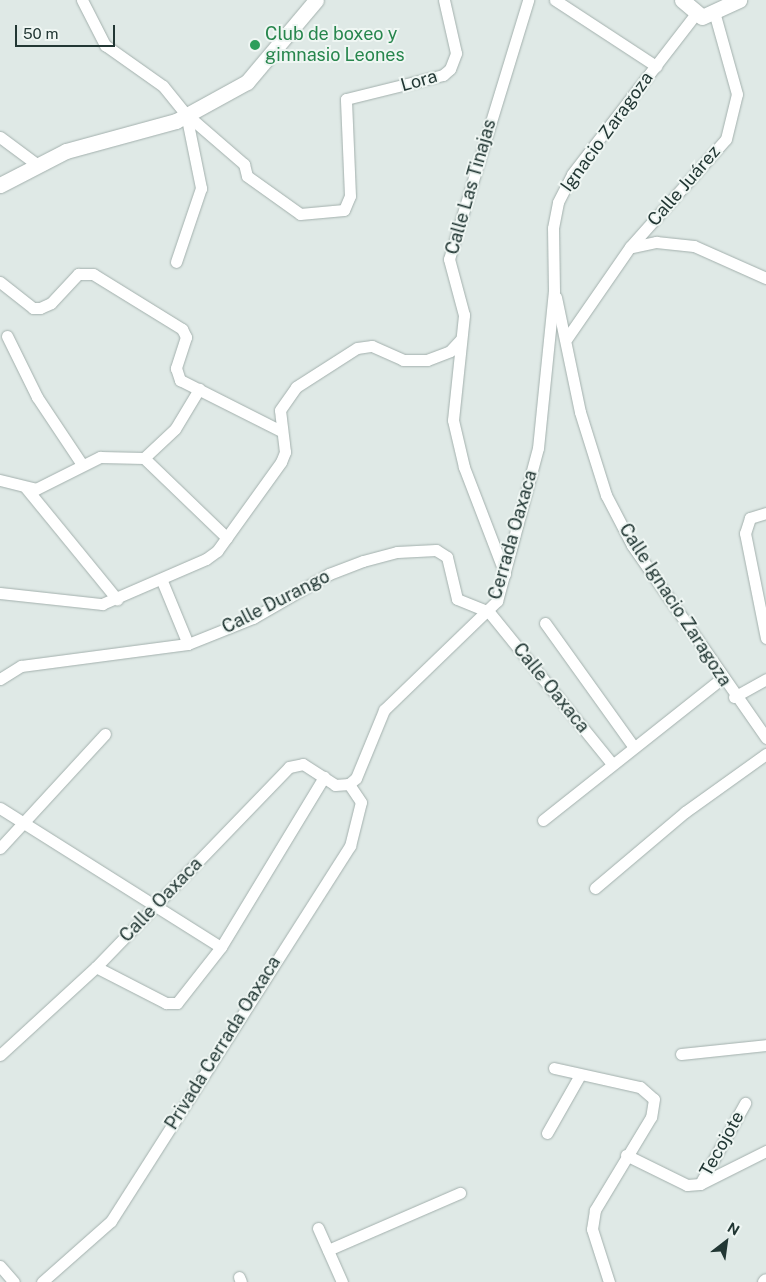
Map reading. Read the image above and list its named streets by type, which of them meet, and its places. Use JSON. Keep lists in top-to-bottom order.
{
  "streets": {
    "street": [
      "Lora",
      "Ignacio Zaragoza",
      "Calle Juárez",
      "Calle Las Tinajas",
      "Cerrada Oaxaca",
      "Calle Durango",
      "Calle Ignacio Zaragoza",
      "Calle Oaxaca",
      "Privada Cerrada Oaxaca",
      "Tecojote"
    ]
  },
  "crossings": [
    ["Ignacio Zaragoza", "Cerrada Oaxaca"],
    ["Ignacio Zaragoza", "Calle Ignacio Zaragoza"],
    ["Calle Juárez", "Calle Ignacio Zaragoza"],
    ["Calle Las Tinajas", "Cerrada Oaxaca"],
    ["Cerrada Oaxaca", "Calle Durango"],
    ["Cerrada Oaxaca", "Calle Ignacio Zaragoza"],
    ["Cerrada Oaxaca", "Calle Oaxaca"],
    ["Cerrada Oaxaca", "Privada Cerrada Oaxaca"],
    ["Calle Durango", "Calle Oaxaca"],
    ["Calle Oaxaca", "Privada Cerrada Oaxaca"]
  ],
  "places": ["Club de boxeo y gimnasio Leones"],
  "scale_bar": "50 m",
  "north": "top right"
}
